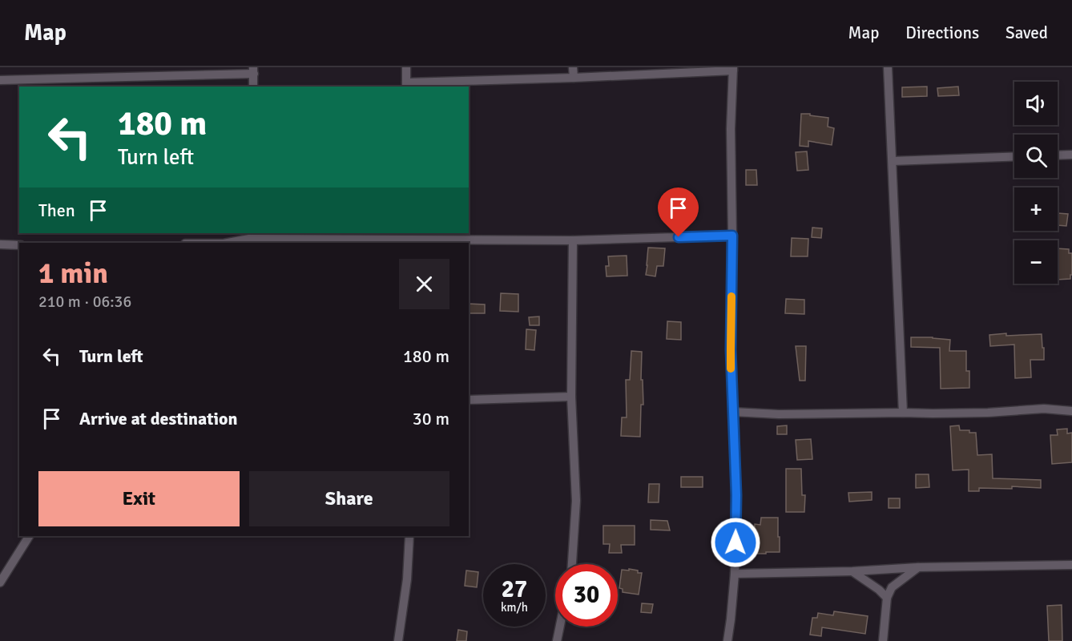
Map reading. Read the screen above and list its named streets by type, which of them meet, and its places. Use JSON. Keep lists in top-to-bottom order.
{
  "page": {
    "header": "Map",
    "nav": ["Map", "Directions", "Saved"],
    "map_buttons": ["+", "−"],
    "turn": ["180 m", "Turn left"],
    "then": "Then",
    "heading": ["1 min", "210 m · 06:36"],
    "list": [
      {
        "name": "Turn left",
        "value": "180 m"
      },
      {
        "name": "Arrive at destination",
        "value": "30 m"
      }
    ],
    "buttons": ["Exit", "Share"],
    "speed": "27 km/h",
    "limit": "30"
  }
}
